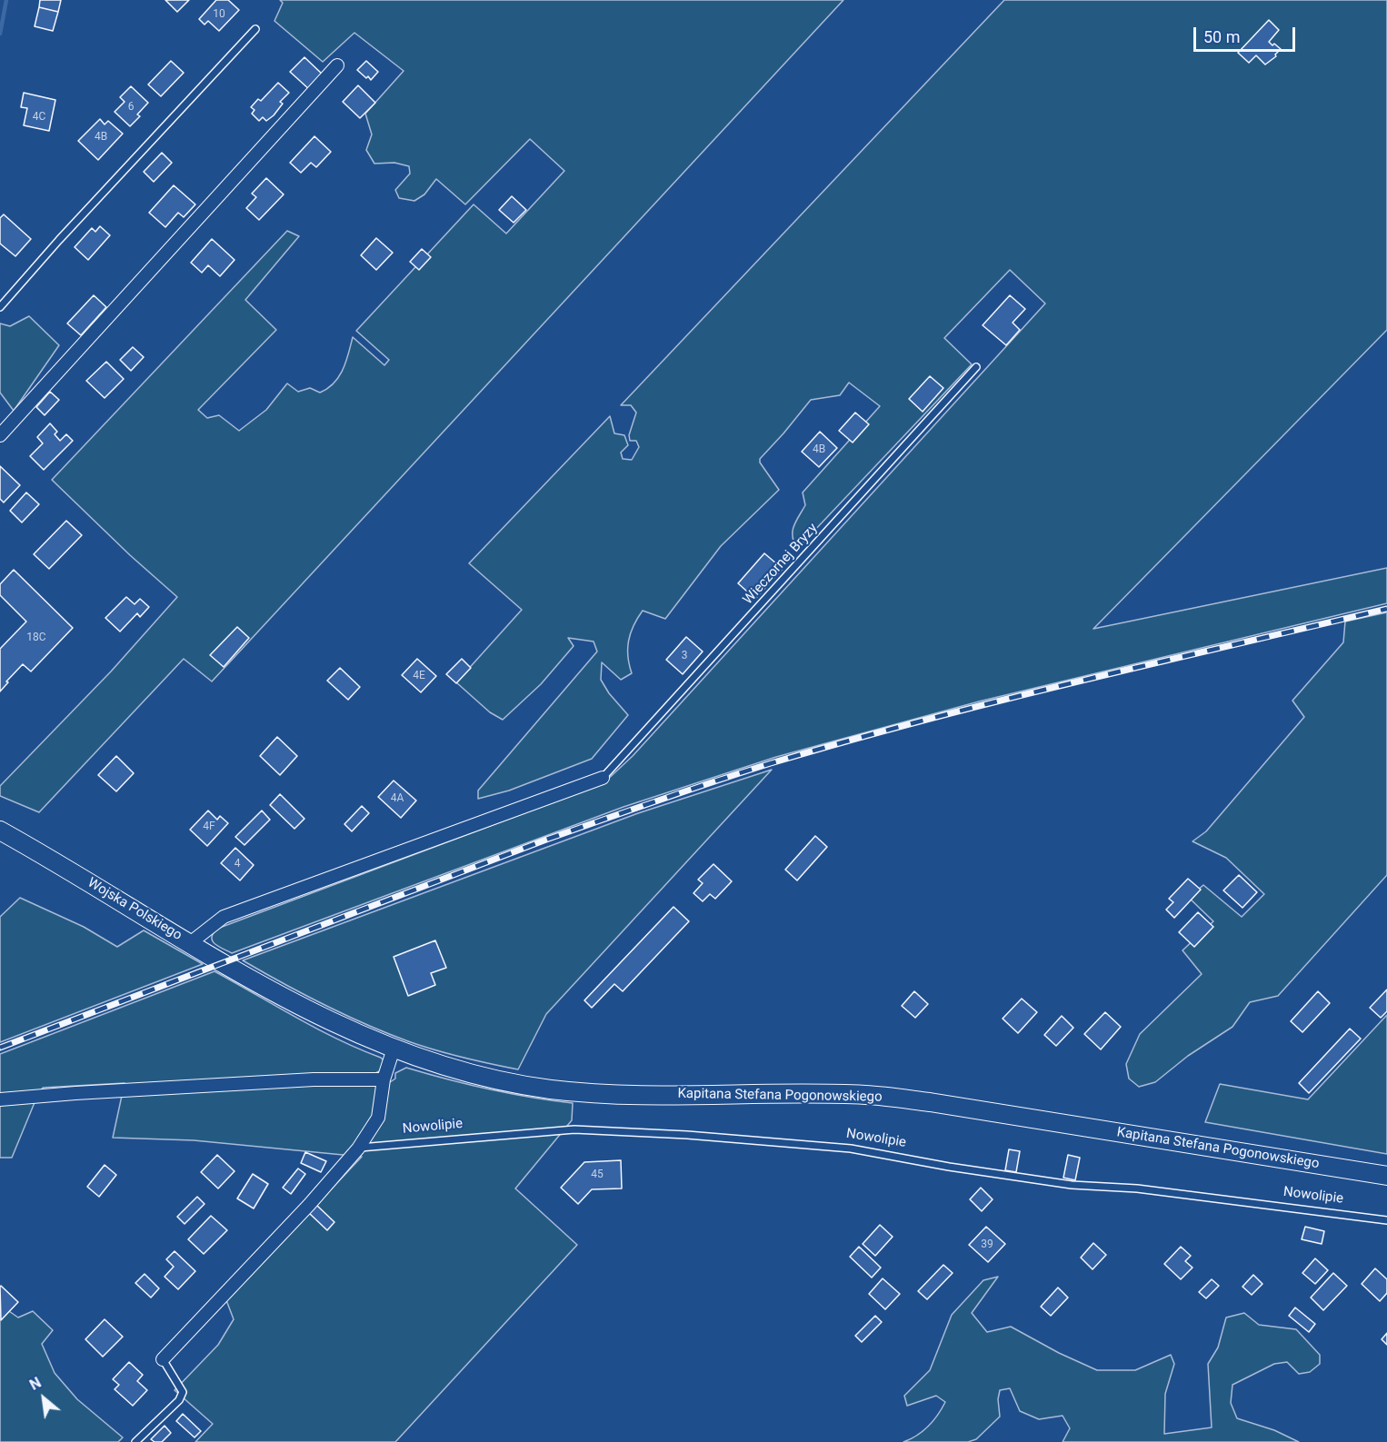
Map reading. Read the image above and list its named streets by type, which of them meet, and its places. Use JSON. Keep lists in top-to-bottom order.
{
  "streets": {
    "main road": ["Wojska Polskiego", "Kapitana Stefana Pogonowskiego"],
    "lane": ["Wieczornej Bryzy", "Nowolipie"]
  },
  "crossings": [
    ["Wojska Polskiego", "Kapitana Stefana Pogonowskiego"]
  ],
  "house_numbers": [
    "10",
    "6",
    "4C",
    "4B",
    "4B",
    "18C",
    "3",
    "4E",
    "4A",
    "4F",
    "4",
    "45",
    "39"
  ],
  "scale_bar": "50 m",
  "north": "top left"
}
